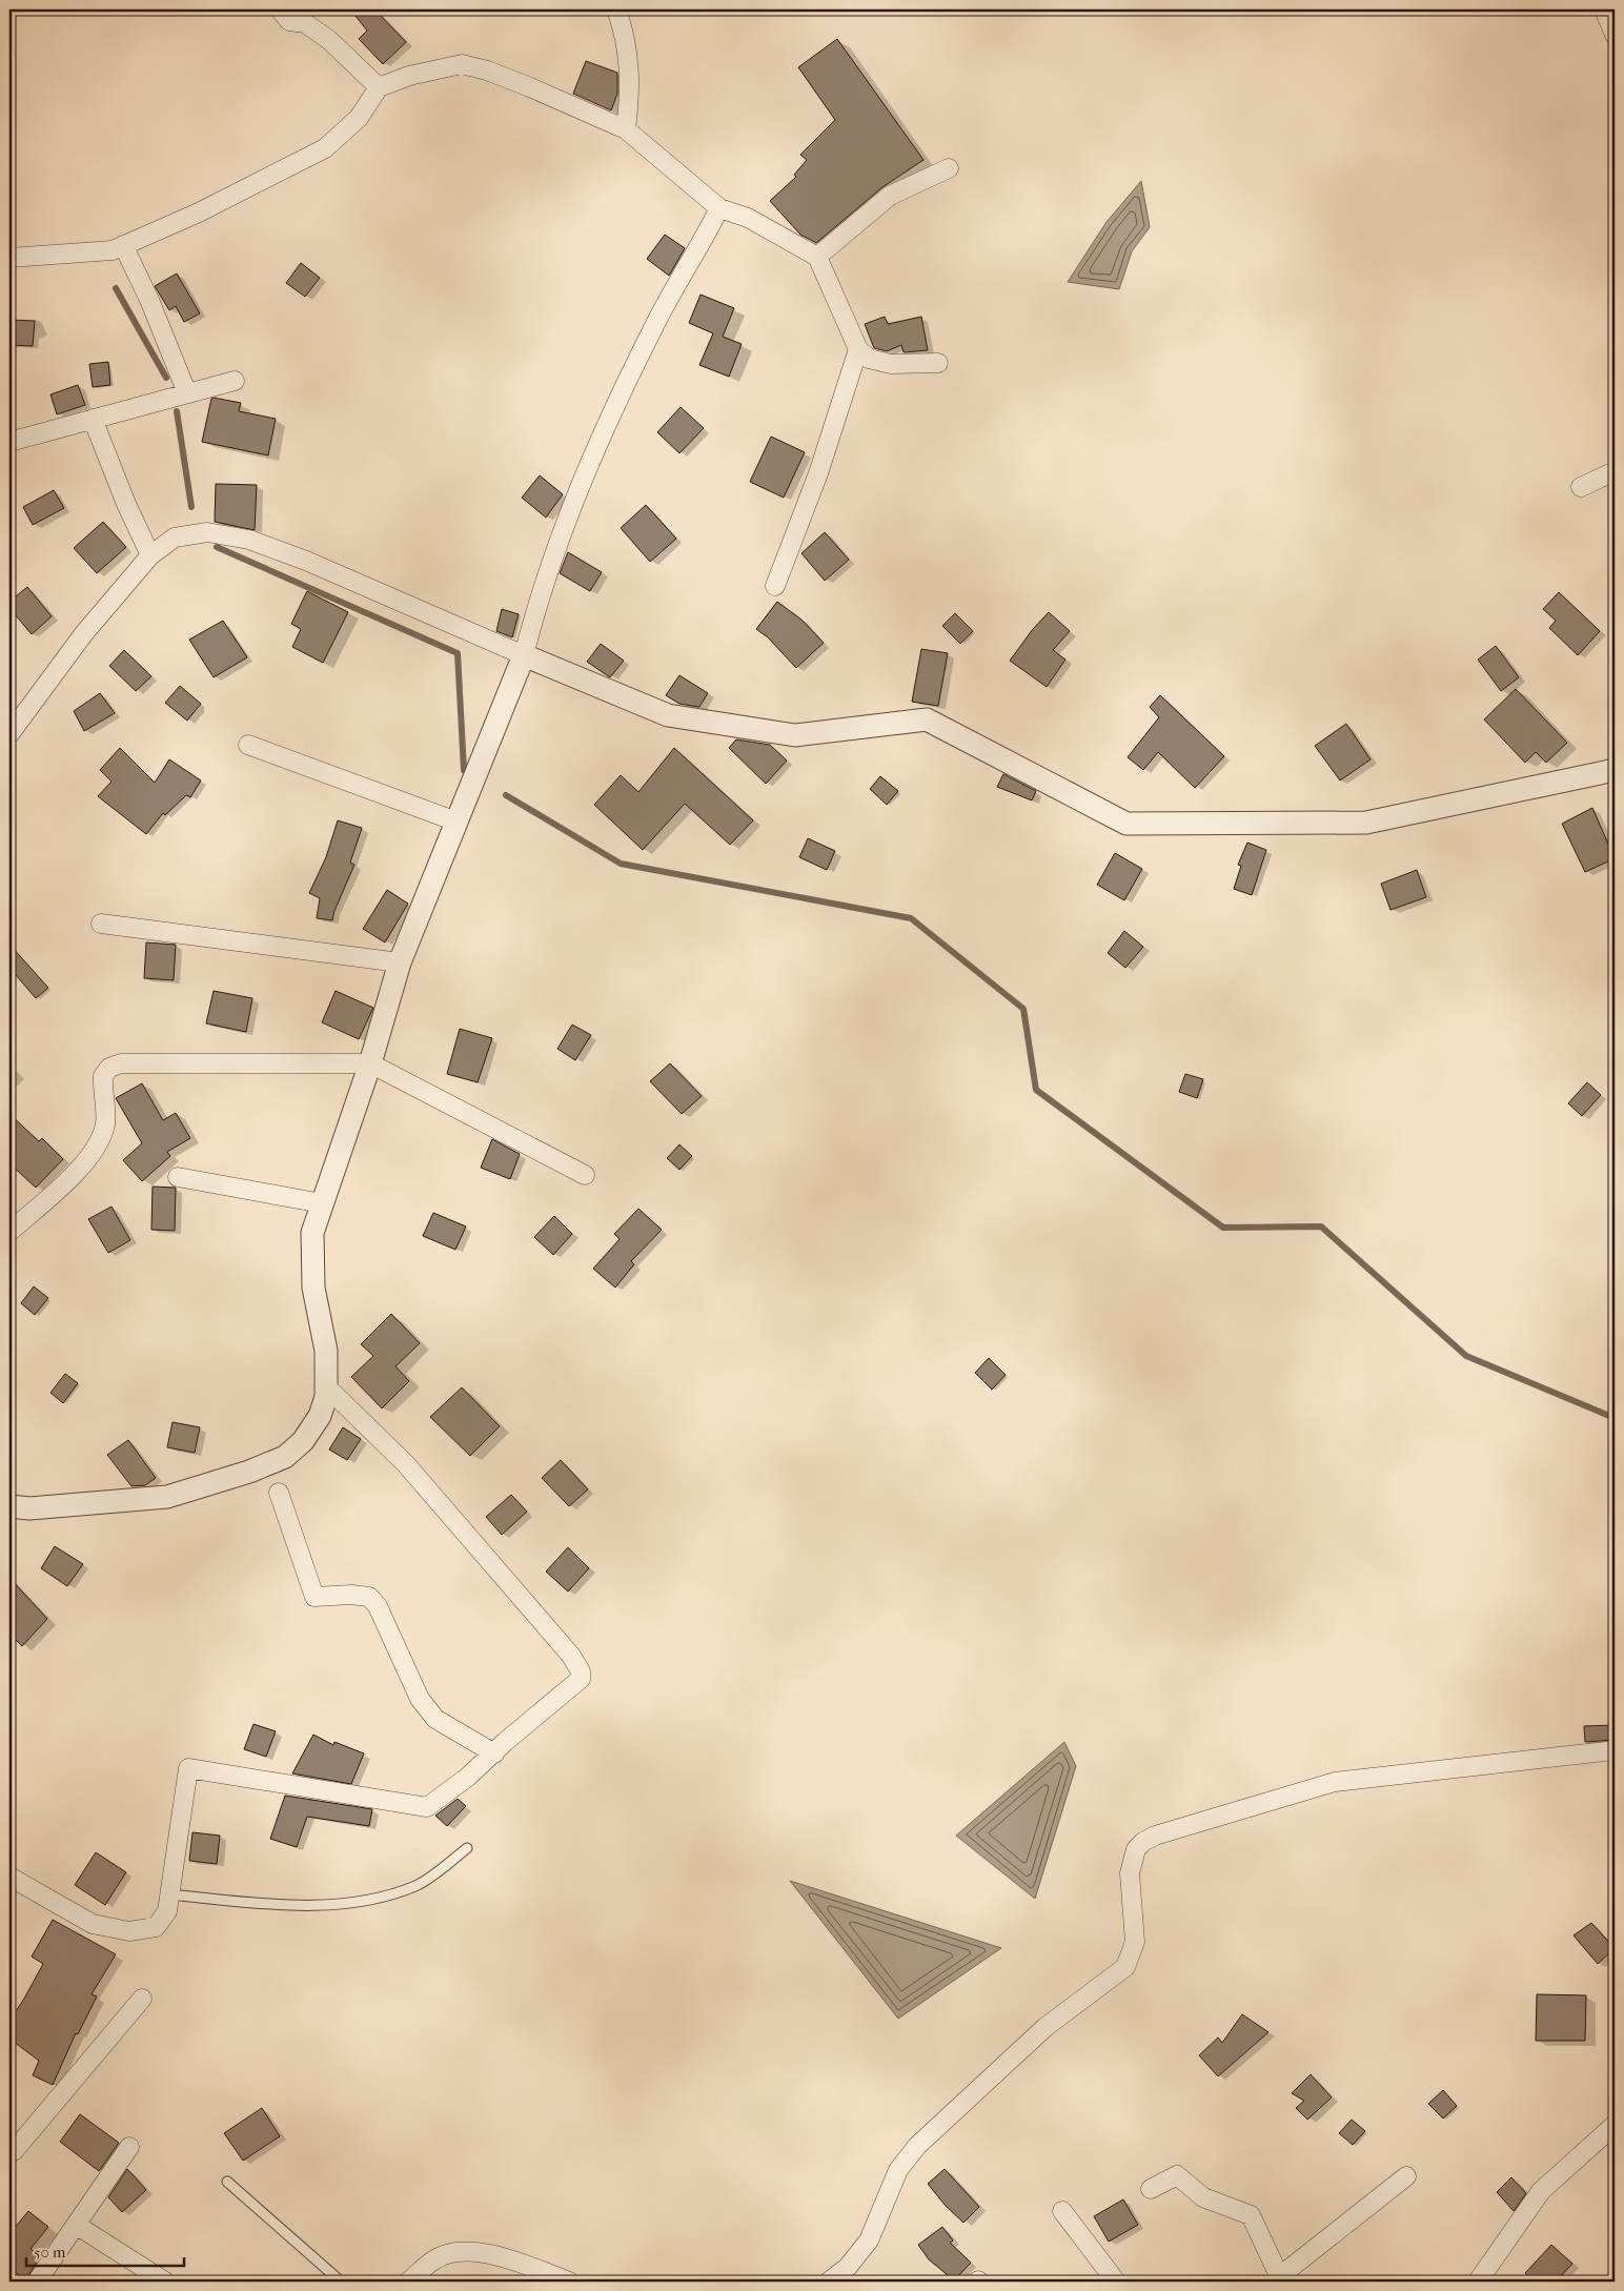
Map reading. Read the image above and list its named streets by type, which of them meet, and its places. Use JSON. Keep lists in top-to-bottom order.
{
  "scale_bar": "50 m"
}
